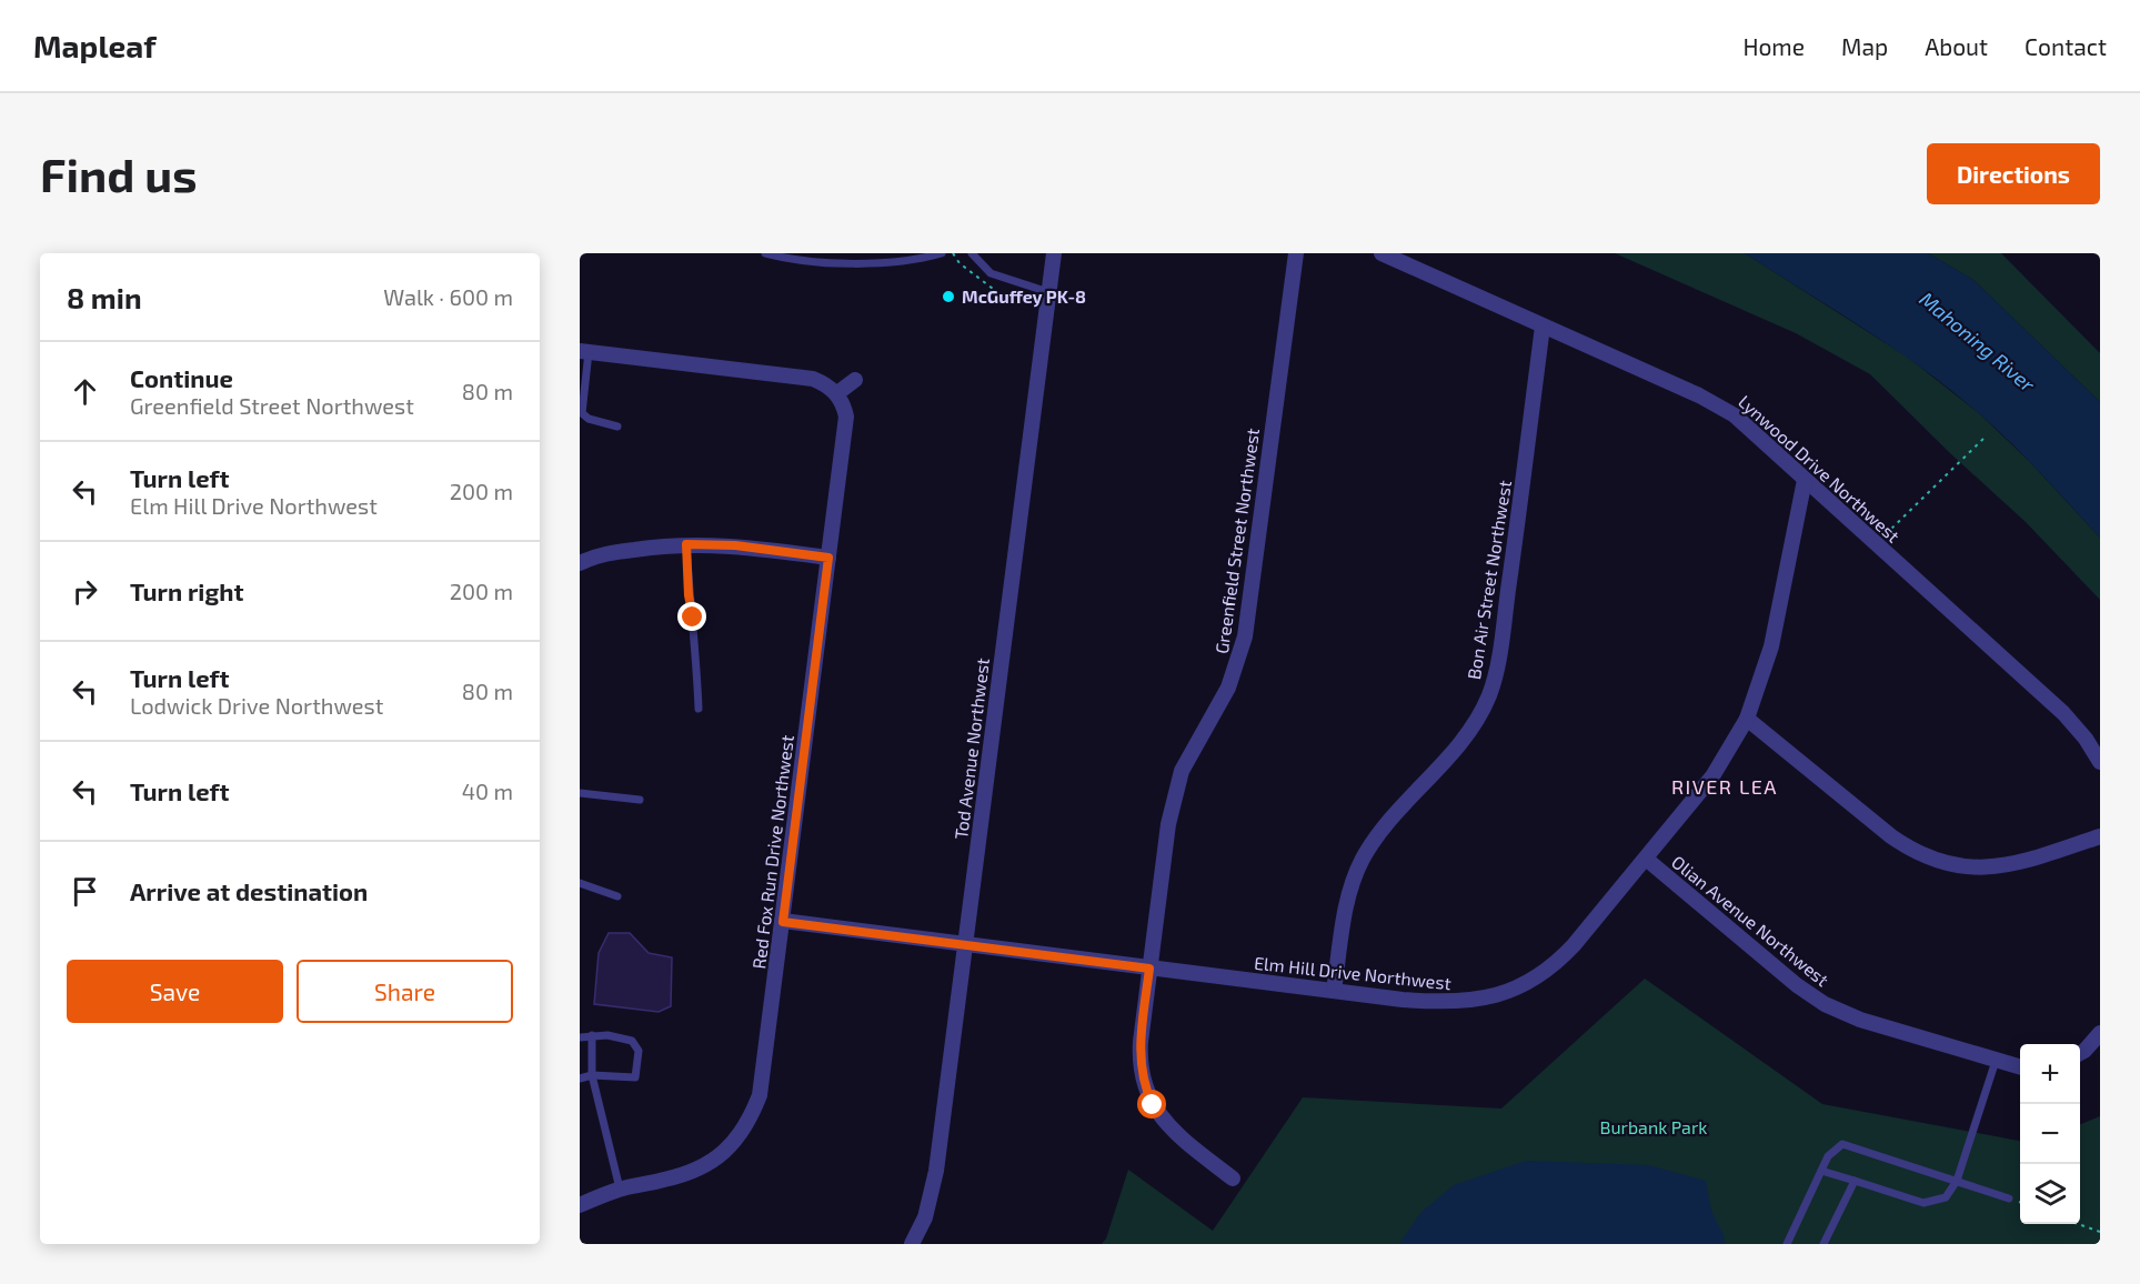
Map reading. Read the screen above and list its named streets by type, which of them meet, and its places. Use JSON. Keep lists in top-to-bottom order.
{
  "streets": {
    "street": [
      "Lynwood Drive Northwest",
      "Greenfield Street Northwest",
      "Bon Air Street Northwest",
      "Tod Avenue Northwest",
      "Red Fox Run Drive Northwest",
      "Olian Avenue Northwest",
      "Elm Hill Drive Northwest"
    ]
  },
  "crossings": [
    ["Lynwood Drive Northwest", "Bon Air Street Northwest"],
    ["Lynwood Drive Northwest", "Elm Hill Drive Northwest"],
    ["Greenfield Street Northwest", "Elm Hill Drive Northwest"],
    ["Bon Air Street Northwest", "Elm Hill Drive Northwest"],
    ["Tod Avenue Northwest", "Elm Hill Drive Northwest"],
    ["Red Fox Run Drive Northwest", "Elm Hill Drive Northwest"],
    ["Olian Avenue Northwest", "Elm Hill Drive Northwest"]
  ],
  "districts": ["RIVER LEA"],
  "water": ["Mahoning River"],
  "parks": ["Burbank Park"],
  "places": ["McGuffey PK-8"],
  "page": {
    "header": "Mapleaf",
    "nav": [
      "Home",
      "Map",
      "About",
      "Contact"
    ],
    "buttons": [
      "Directions",
      ["Save", "Share"]
    ],
    "title": "Find us",
    "heading": ["8 min", "Walk · 600 m"],
    "list": [
      ["Continue", "Greenfield Street Northwest", "80 m"],
      ["Turn left", "Elm Hill Drive Northwest", "200 m"],
      ["Turn right", "200 m"],
      ["Turn left", "Lodwick Drive Northwest", "80 m"],
      ["Turn left", "40 m"],
      "Arrive at destination"
    ],
    "map_buttons": ["+", "−"]
  }
}
